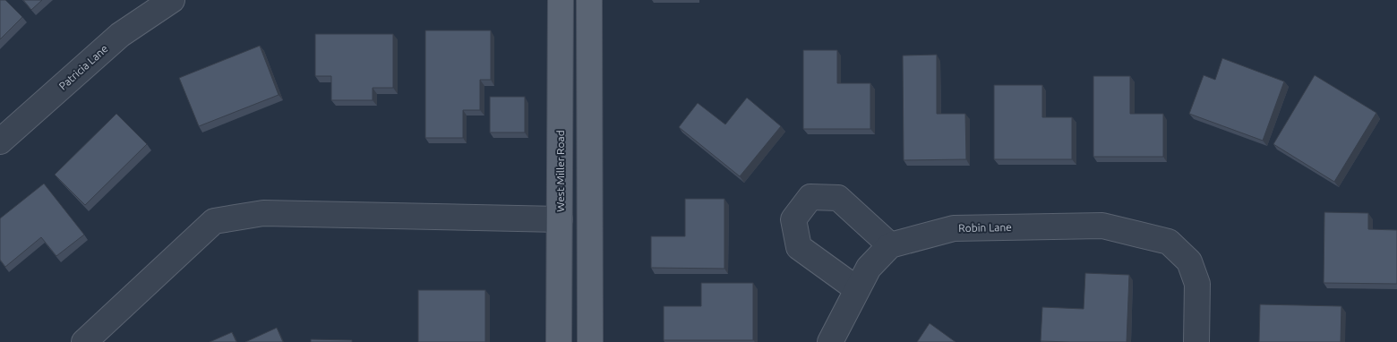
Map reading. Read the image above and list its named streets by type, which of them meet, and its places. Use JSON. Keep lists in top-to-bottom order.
{
  "streets": {
    "main road": ["West Miller Road"],
    "street": ["Patricia Lane", "Robin Lane"]
  }
}
